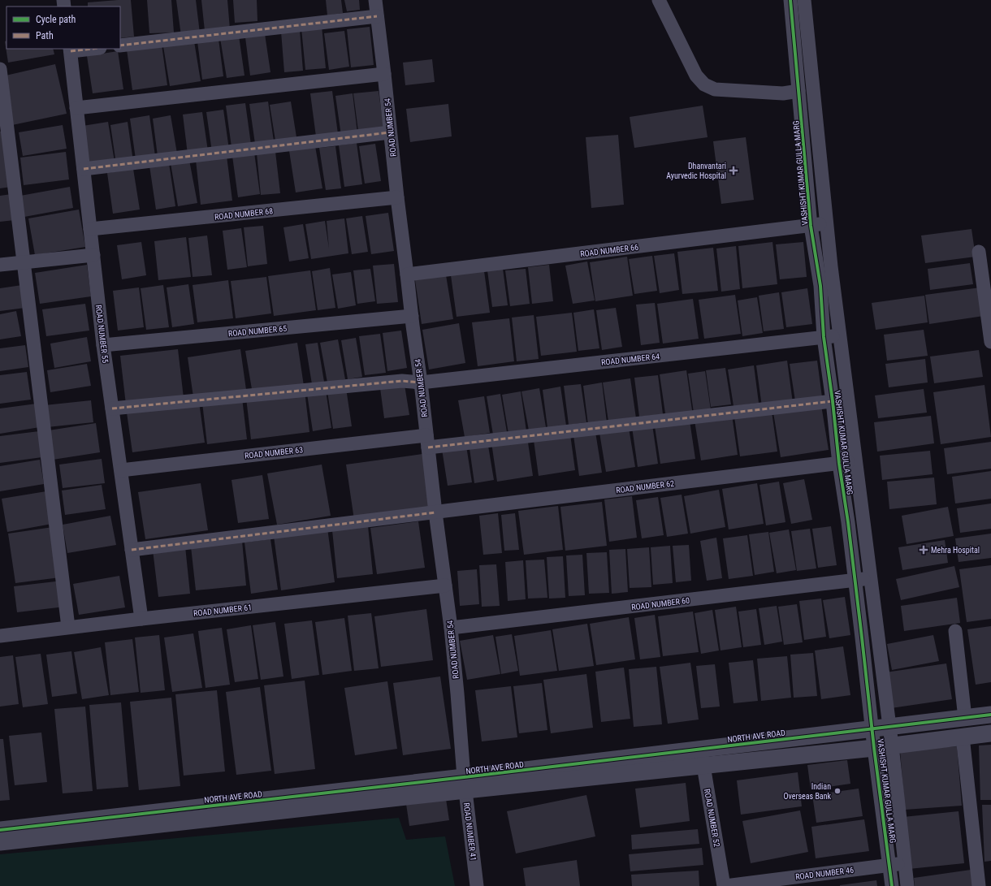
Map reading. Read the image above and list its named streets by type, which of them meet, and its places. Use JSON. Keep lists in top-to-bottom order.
{
  "streets": {
    "street": [
      "ROAD NUMBER 54",
      "VASHISHT KUMAR GULLA MARG",
      "ROAD NUMBER 68",
      "ROAD NUMBER 66",
      "ROAD NUMBER 65",
      "ROAD NUMBER 55",
      "ROAD NUMBER 64",
      "ROAD NUMBER 63",
      "ROAD NUMBER 62",
      "ROAD NUMBER 60",
      "ROAD NUMBER 61",
      "NORTH AVE ROAD",
      "ROAD NUMBER 52",
      "ROAD NUMBER 41",
      "ROAD NUMBER 46"
    ]
  },
  "crossings": [
    ["ROAD NUMBER 54", "ROAD NUMBER 68"],
    ["ROAD NUMBER 54", "ROAD NUMBER 66"],
    ["ROAD NUMBER 54", "ROAD NUMBER 65"],
    ["ROAD NUMBER 54", "ROAD NUMBER 64"],
    ["ROAD NUMBER 54", "ROAD NUMBER 63"],
    ["ROAD NUMBER 54", "ROAD NUMBER 62"],
    ["ROAD NUMBER 54", "ROAD NUMBER 60"],
    ["ROAD NUMBER 54", "ROAD NUMBER 61"],
    ["ROAD NUMBER 54", "NORTH AVE ROAD"],
    ["ROAD NUMBER 54", "ROAD NUMBER 41"],
    ["VASHISHT KUMAR GULLA MARG", "ROAD NUMBER 66"],
    ["VASHISHT KUMAR GULLA MARG", "ROAD NUMBER 64"],
    ["VASHISHT KUMAR GULLA MARG", "ROAD NUMBER 63"],
    ["VASHISHT KUMAR GULLA MARG", "ROAD NUMBER 62"],
    ["VASHISHT KUMAR GULLA MARG", "ROAD NUMBER 60"],
    ["VASHISHT KUMAR GULLA MARG", "NORTH AVE ROAD"],
    ["VASHISHT KUMAR GULLA MARG", "ROAD NUMBER 46"],
    ["ROAD NUMBER 68", "ROAD NUMBER 55"],
    ["ROAD NUMBER 65", "ROAD NUMBER 55"],
    ["ROAD NUMBER 55", "ROAD NUMBER 64"],
    ["ROAD NUMBER 55", "ROAD NUMBER 63"],
    ["ROAD NUMBER 55", "ROAD NUMBER 62"],
    ["ROAD NUMBER 55", "ROAD NUMBER 61"],
    ["NORTH AVE ROAD", "ROAD NUMBER 52"],
    ["NORTH AVE ROAD", "ROAD NUMBER 41"],
    ["ROAD NUMBER 52", "ROAD NUMBER 46"]
  ],
  "places": {
    "health": ["Dhanvantari Ayurvedic Hospital", "Mehra Hospital"],
    "other": ["Indian Overseas Bank"]
  },
  "legend": ["Cycle path", "Path"]
}
